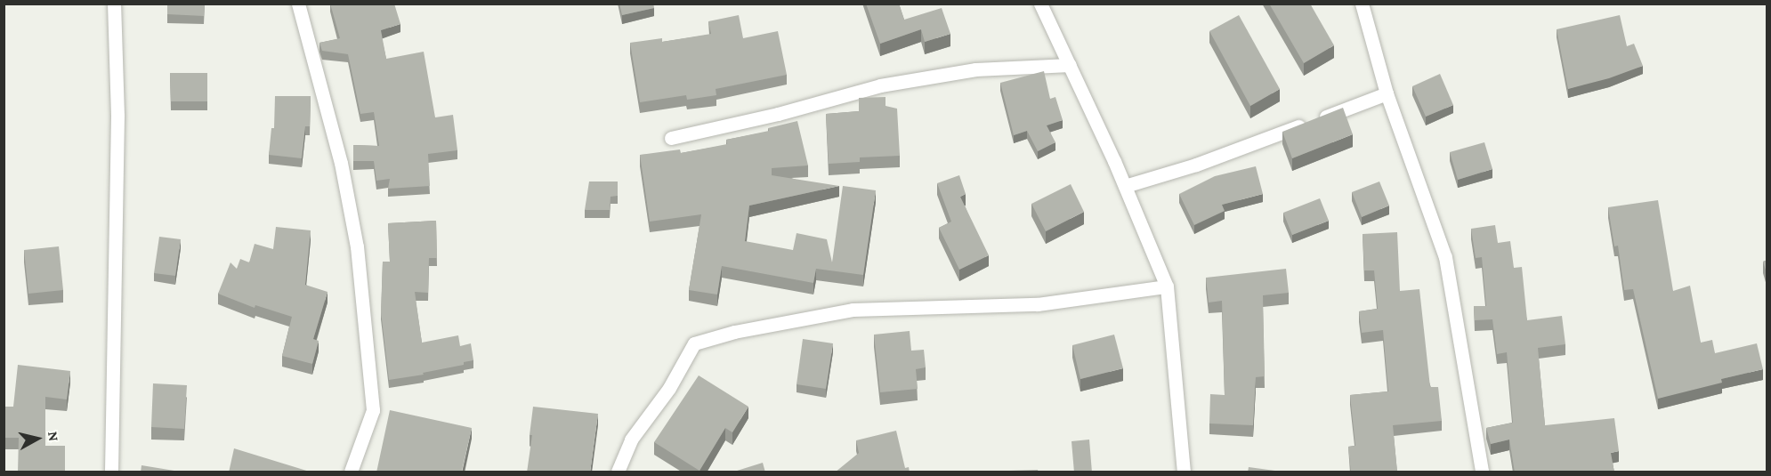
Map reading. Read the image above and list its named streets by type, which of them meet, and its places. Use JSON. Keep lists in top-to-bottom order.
{
  "north": "right"
}
